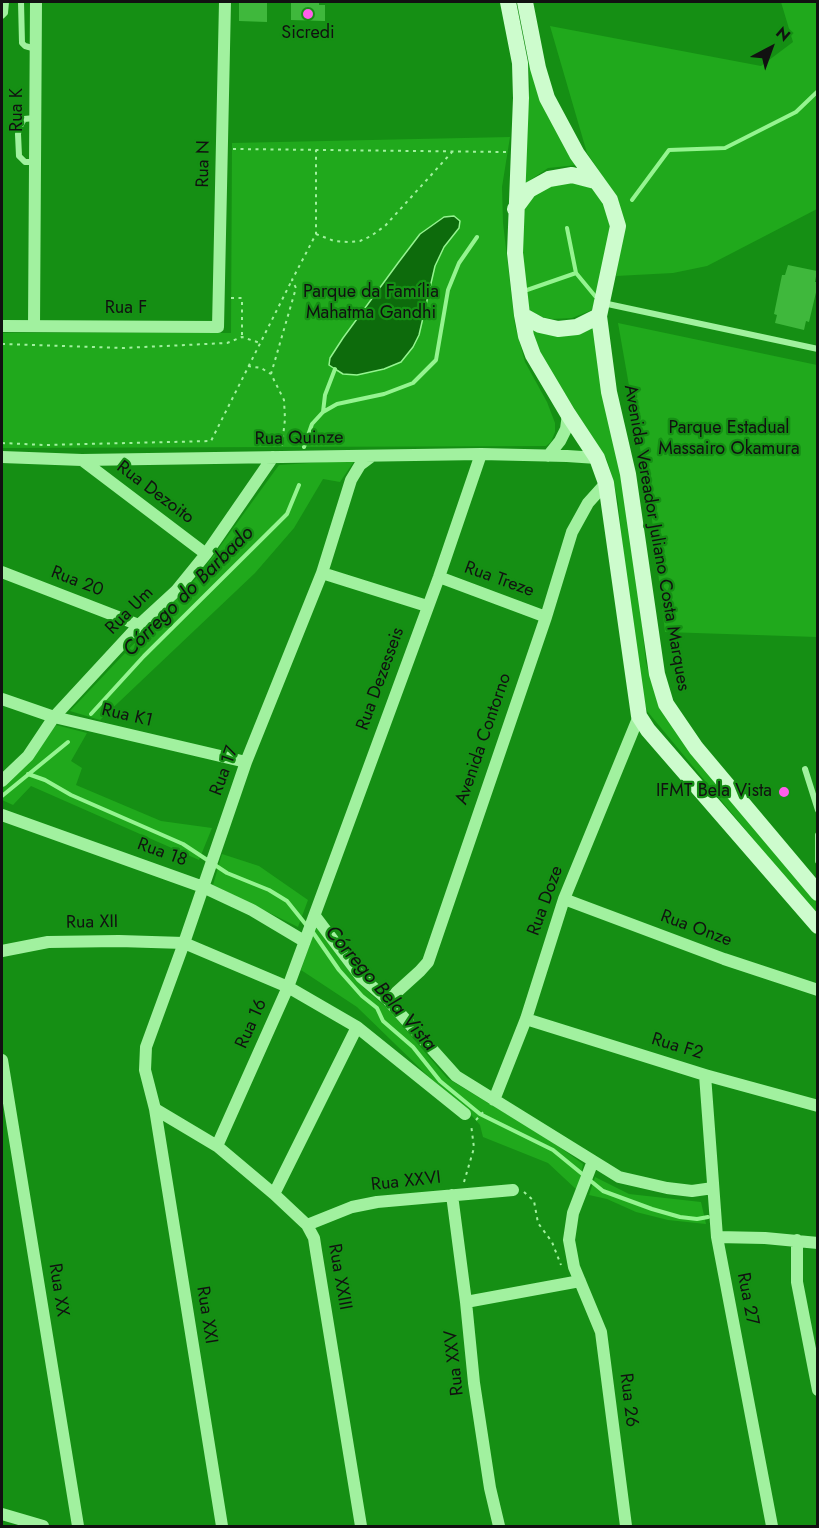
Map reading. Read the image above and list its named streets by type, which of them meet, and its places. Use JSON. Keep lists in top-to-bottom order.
{
  "streets": {
    "main road": ["Avenida Vereador Juliano Costa Marques"],
    "street": [
      "Rua K",
      "Rua N",
      "Rua F",
      "Rua Quinze",
      "Rua Dezoito",
      "Rua Treze",
      "Rua 20",
      "Rua Um",
      "Rua Dezesseis",
      "Rua K1",
      "Avenida Contorno",
      "Rua 17",
      "Rua 18",
      "Rua Doze",
      "Rua XII",
      "Rua Onze",
      "Rua 16",
      "Rua F2",
      "Rua XXVI",
      "Rua XXIII",
      "Rua XX",
      "Rua 27",
      "Rua XXI",
      "Rua XXV",
      "Rua 26"
    ]
  },
  "crossings": [
    ["Rua K", "Rua F"],
    ["Rua N", "Rua F"],
    ["Rua Quinze", "Rua Dezoito"],
    ["Rua Quinze", "Rua Um"],
    ["Rua Quinze", "Rua Dezesseis"],
    ["Rua Quinze", "Rua 17"],
    ["Rua Dezoito", "Rua Um"],
    ["Rua Treze", "Rua Dezesseis"],
    ["Rua Treze", "Avenida Contorno"],
    ["Rua 20", "Rua Um"],
    ["Rua Um", "Rua K1"],
    ["Rua Dezesseis", "Rua 16"],
    ["Rua K1", "Rua 17"],
    ["Rua 17", "Rua 18"],
    ["Rua 17", "Rua XII"],
    ["Rua 17", "Rua XXIII"],
    ["Rua 17", "Rua XXI"],
    ["Rua 18", "Rua 16"],
    ["Rua Doze", "Rua Onze"],
    ["Rua Doze", "Rua F2"],
    ["Rua 16", "Rua XXIII"],
    ["Rua F2", "Rua 27"],
    ["Rua XXVI", "Rua XXIII"],
    ["Rua XXVI", "Rua XXV"],
    ["Rua XXIII", "Rua XXI"]
  ],
  "water": ["Córrego do Barbado", "Córrego Bela Vista"],
  "parks": ["Parque da Família Mahatma Gandhi", "Parque Estadual Massairo Okamura"],
  "places": ["Sicredi", "IFMT Bela Vista"],
  "north": "top right"
}
